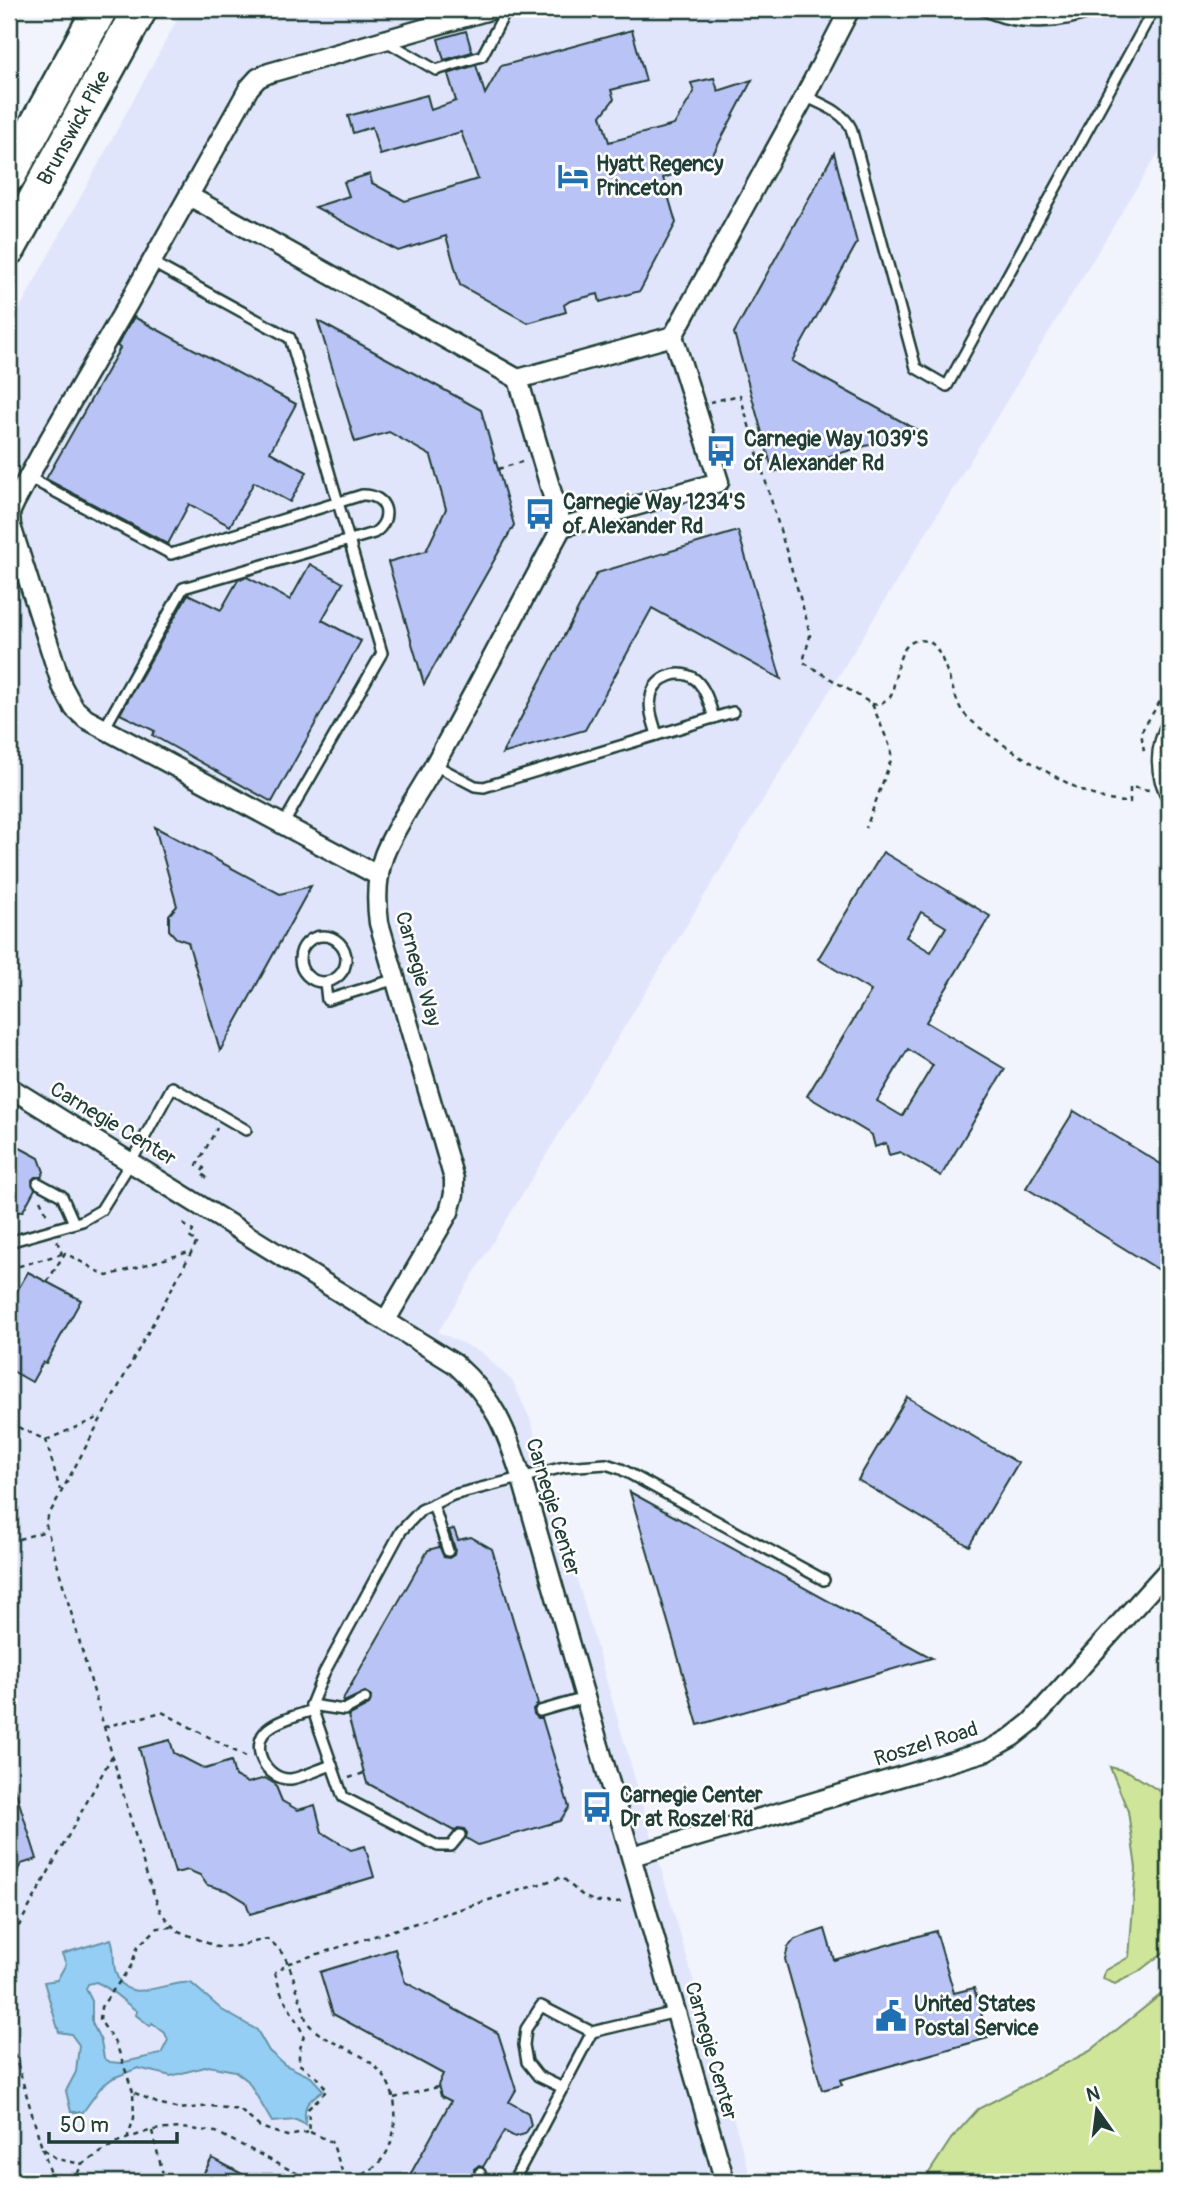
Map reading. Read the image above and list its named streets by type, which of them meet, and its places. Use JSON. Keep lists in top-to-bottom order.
{
  "streets": {
    "highway": ["Brunswick Pike"],
    "street": ["Carnegie Way", "Carnegie Center", "Roszel Road"]
  },
  "crossings": [
    ["Carnegie Way", "Carnegie Center"],
    ["Carnegie Center", "Roszel Road"]
  ],
  "places": {
    "hotel": ["Hyatt Regency Princeton"],
    "bus stop": ["Carnegie Way 1039'S of Alexander Rd", "Carnegie Way 1234'S of Alexander Rd", "Carnegie Center Dr at Roszel Rd"],
    "public building": ["United States Postal Service"]
  },
  "scale_bar": "50 m",
  "north": "top"
}
